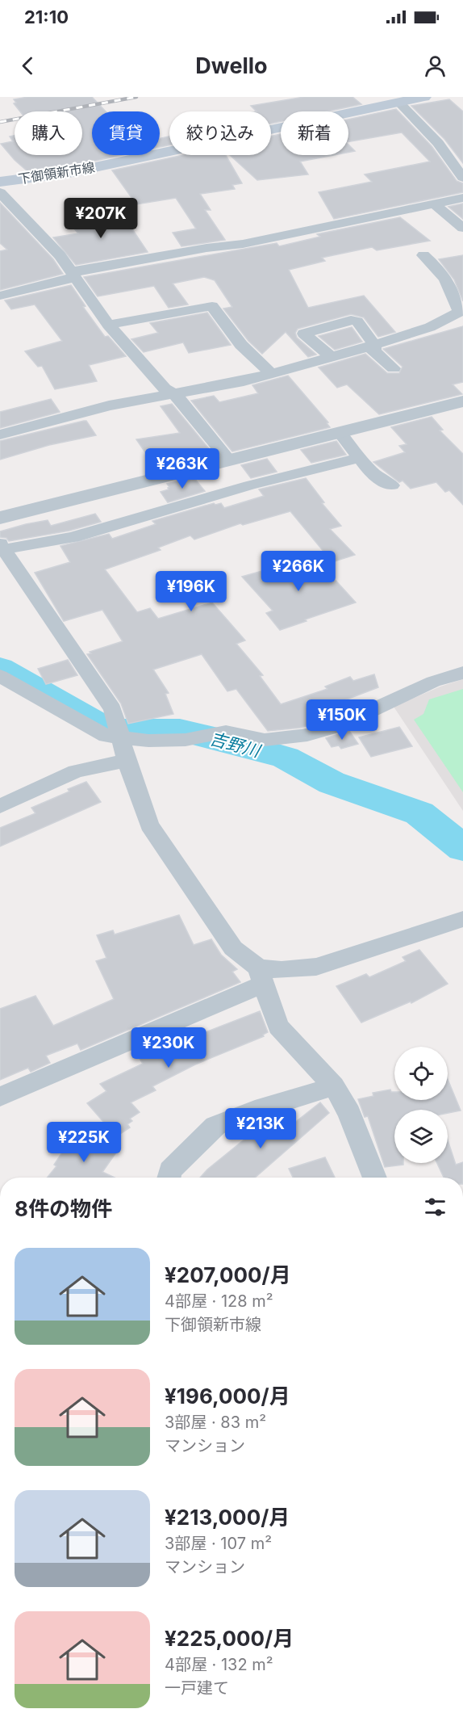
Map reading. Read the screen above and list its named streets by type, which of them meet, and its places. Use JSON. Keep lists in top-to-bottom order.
{
  "streets": {
    "main road": ["下御領新市線"]
  },
  "water": ["吉野川"],
  "page": {
    "status": "21:10",
    "header": "Dwello",
    "chip": [
      "購入",
      "賃貸",
      "絞り込み",
      "新着"
    ],
    "price": [
      "¥207K",
      "¥263K",
      "¥266K",
      "¥196K",
      "¥150K",
      "¥230K",
      "¥213K",
      "¥225K"
    ],
    "heading": "8件の物件",
    "list": [
      {
        "name": "¥207,000/月",
        "note": "4部屋 · 128 m² · 下御領新市線"
      },
      {
        "name": "¥196,000/月",
        "note": "3部屋 · 83 m² · マンション"
      },
      {
        "name": "¥213,000/月",
        "note": "3部屋 · 107 m² · マンション"
      },
      {
        "name": "¥225,000/月",
        "note": "4部屋 · 132 m² · 一戸建て"
      }
    ]
  }
}
